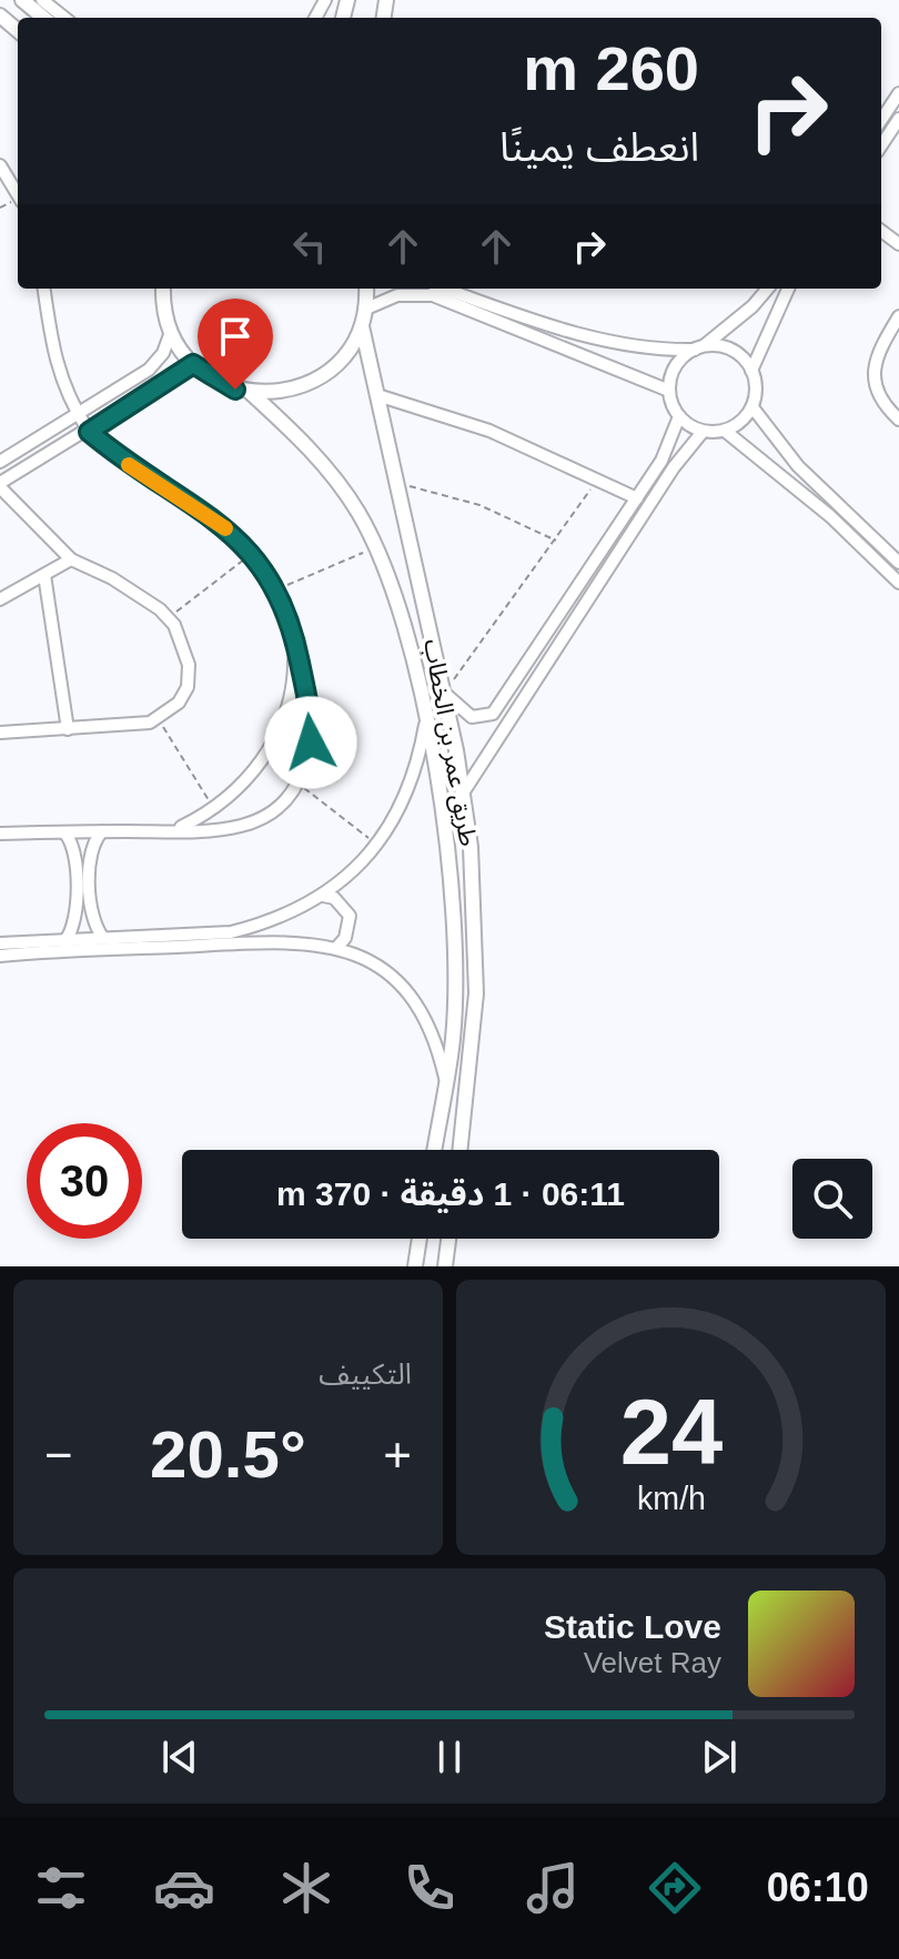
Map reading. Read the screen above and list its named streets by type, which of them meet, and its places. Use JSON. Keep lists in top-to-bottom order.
{
  "streets": {
    "street": ["طريق عمر بن الخطاب"]
  },
  "page": {
    "turn": ["260 m", "انعطف يمينًا"],
    "limit": "30",
    "trip": "06:11 · 1 دقيقة · 370 m",
    "tile": "التكييف",
    "heat": ["−", "20.5°", "+"],
    "song": ["Static Love", "Velvet Ray"],
    "tabs": "06:10",
    "gauge": ["24", "km/h"]
  }
}
